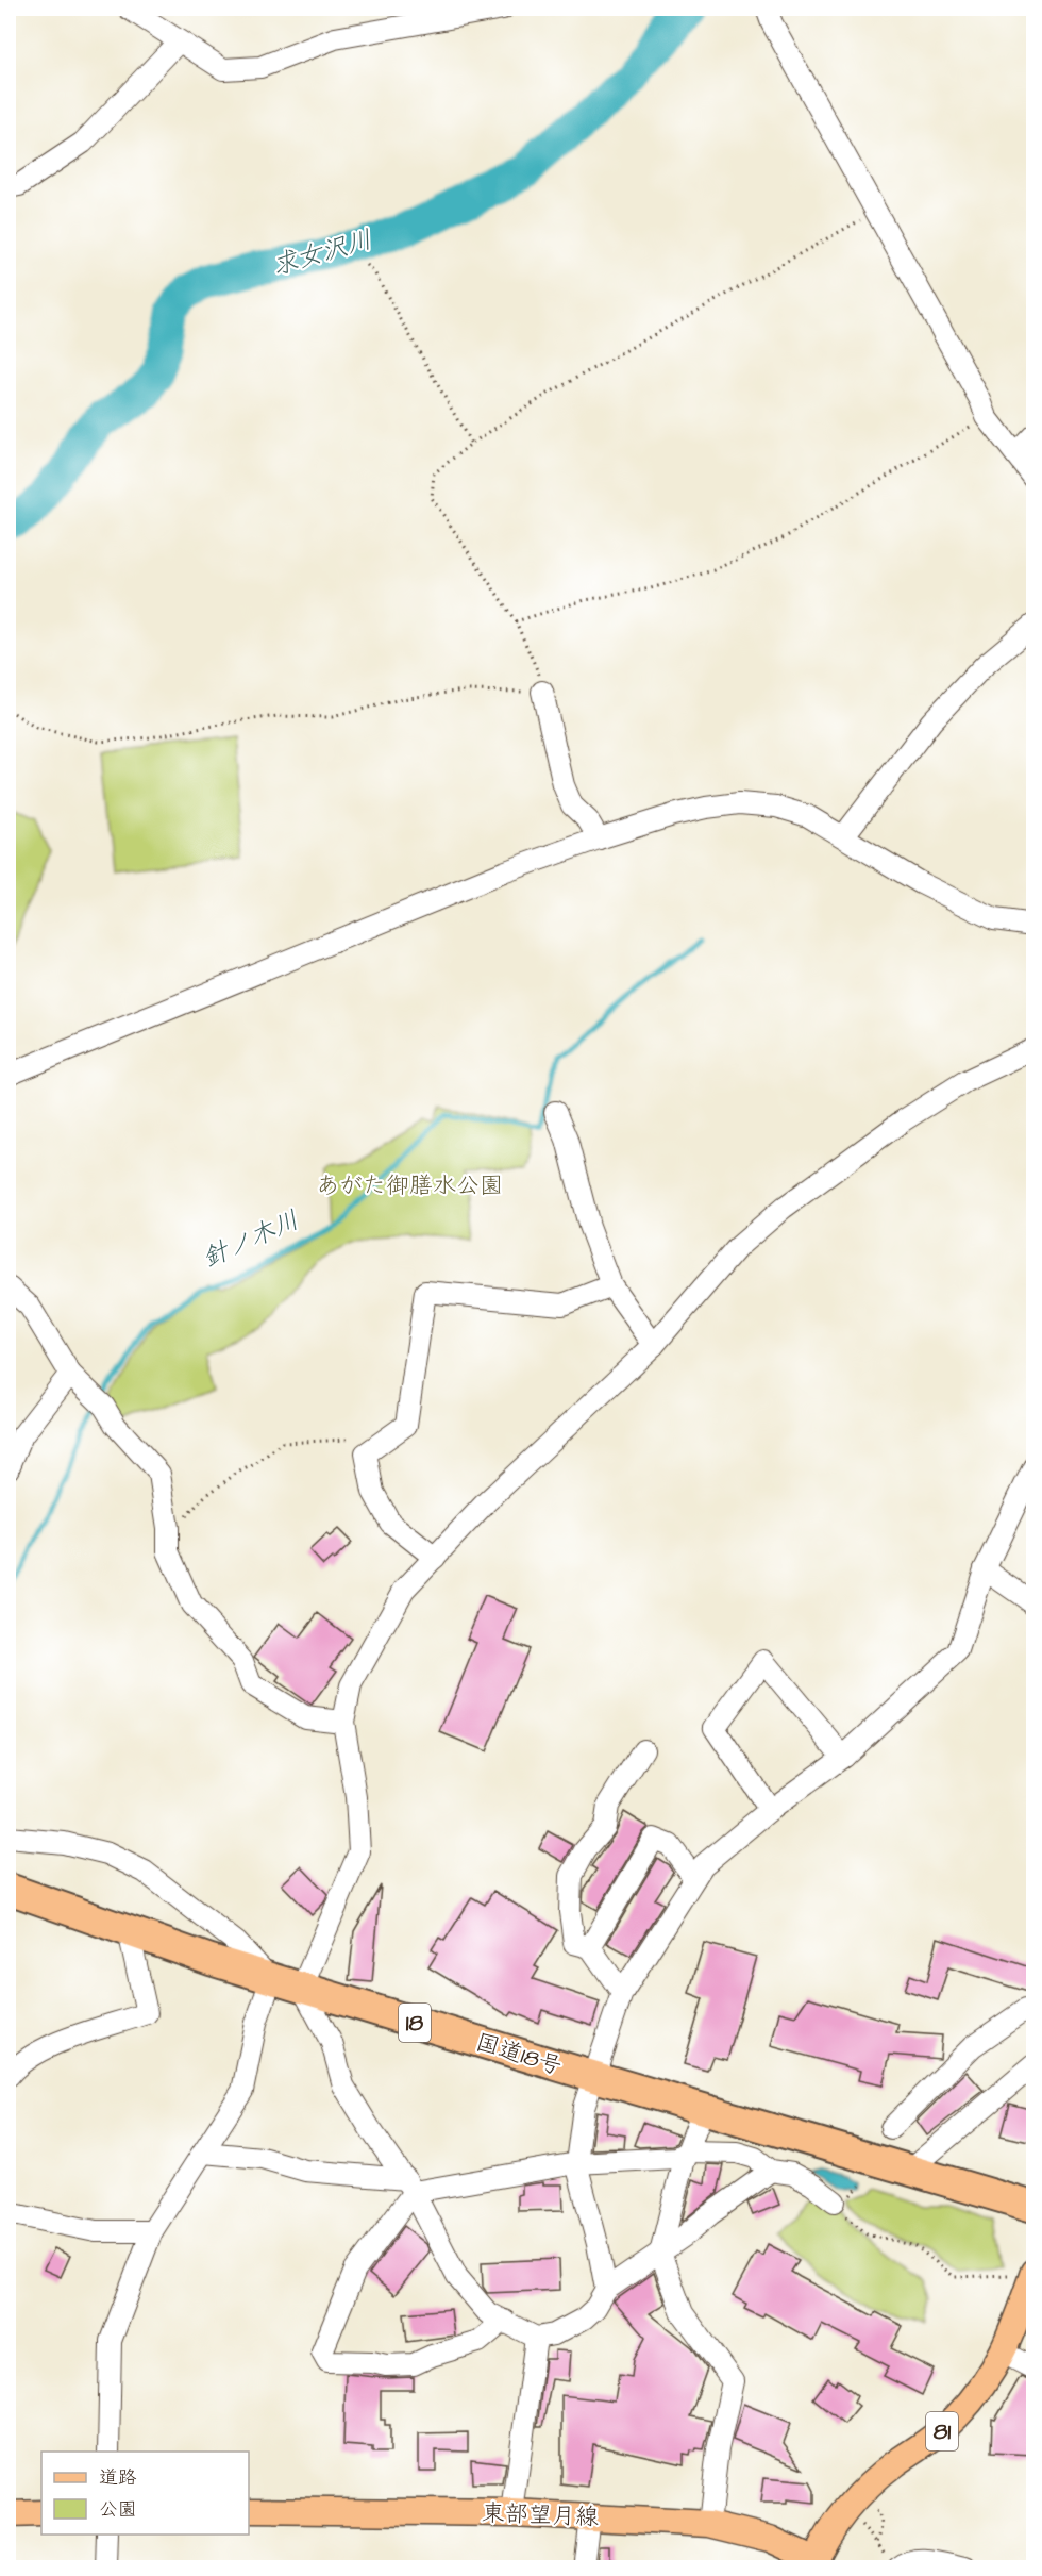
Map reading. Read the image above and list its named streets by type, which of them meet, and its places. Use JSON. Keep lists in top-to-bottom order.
{
  "streets": {
    "highway": ["18", "国道18号"],
    "main road": ["81", "東部望月線"]
  },
  "crossings": [
    ["81", "東部望月線"]
  ],
  "water": ["求女沢川", "針ノ木川"],
  "parks": ["あがた御膳水公園"],
  "legend": ["道路", "公園"]
}
